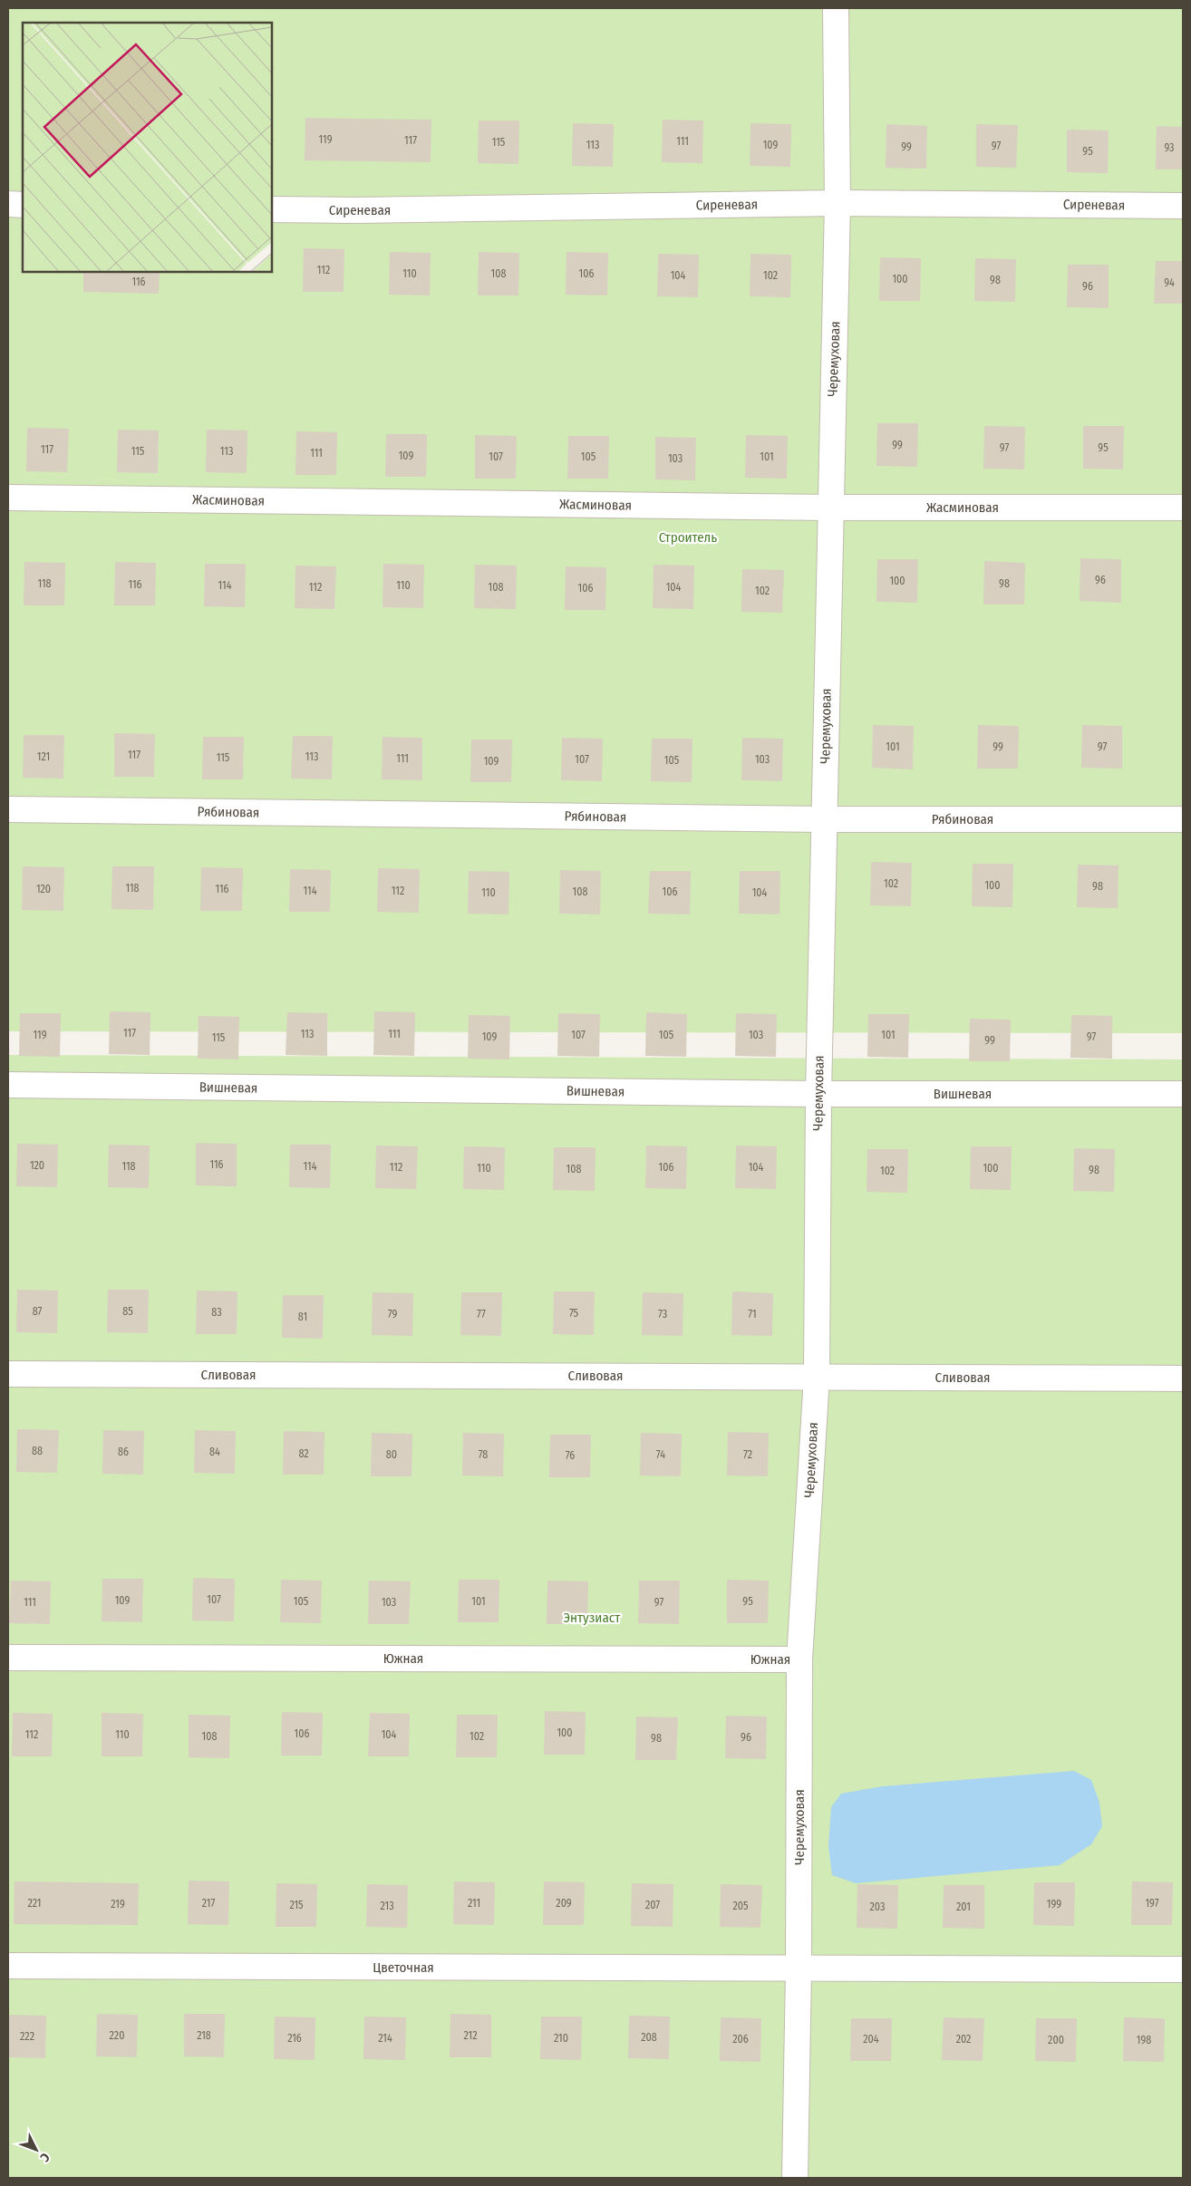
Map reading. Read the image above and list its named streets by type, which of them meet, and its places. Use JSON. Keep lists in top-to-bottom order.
{
  "streets": {
    "street": [
      "Сиреневая",
      "Черемуховая",
      "Жасминовая",
      "Рябиновая",
      "Вишневая",
      "Сливовая",
      "Южная",
      "Цветочная"
    ]
  },
  "crossings": [
    ["Сиреневая", "Черемуховая"],
    ["Черемуховая", "Жасминовая"],
    ["Черемуховая", "Рябиновая"],
    ["Черемуховая", "Вишневая"],
    ["Черемуховая", "Сливовая"],
    ["Черемуховая", "Южная"],
    ["Черемуховая", "Цветочная"]
  ],
  "parks": ["Строитель", "Энтузиаст"],
  "house_numbers": [
    "119",
    "117",
    "111",
    "115",
    "113",
    "109",
    "97",
    "99",
    "93",
    "95",
    "112",
    "110",
    "108",
    "106",
    "104",
    "102",
    "100",
    "98",
    "116",
    "94",
    "96",
    "99",
    "97",
    "95",
    "117",
    "115",
    "113",
    "111",
    "109",
    "107",
    "105",
    "101",
    "103",
    "96",
    "100",
    "118",
    "98",
    "116",
    "114",
    "110",
    "112",
    "108",
    "104",
    "106",
    "102",
    "101",
    "99",
    "97",
    "117",
    "121",
    "113",
    "115",
    "111",
    "107",
    "103",
    "105",
    "109",
    "102",
    "100",
    "98",
    "118",
    "120",
    "116",
    "114",
    "112",
    "108",
    "106",
    "110",
    "104",
    "117",
    "113",
    "111",
    "119",
    "107",
    "105",
    "103",
    "101",
    "109",
    "97",
    "115",
    "99",
    "116",
    "120",
    "118",
    "114",
    "112",
    "106",
    "104",
    "110",
    "100",
    "108",
    "98",
    "102",
    "87",
    "85",
    "83",
    "75",
    "79",
    "77",
    "73",
    "71",
    "81",
    "88",
    "86",
    "84",
    "82",
    "80",
    "78",
    "74",
    "72",
    "76",
    "107",
    "109",
    "105",
    "101",
    "95",
    "111",
    "103",
    "97",
    "100",
    "106",
    "112",
    "110",
    "104",
    "108",
    "102",
    "96",
    "98",
    "221",
    "217",
    "211",
    "209",
    "197",
    "219",
    "199",
    "215",
    "207",
    "213",
    "205",
    "203",
    "201",
    "220",
    "218",
    "212",
    "222",
    "208",
    "216",
    "214",
    "210",
    "206",
    "204",
    "202",
    "200",
    "198"
  ],
  "north": "bottom right"
}
